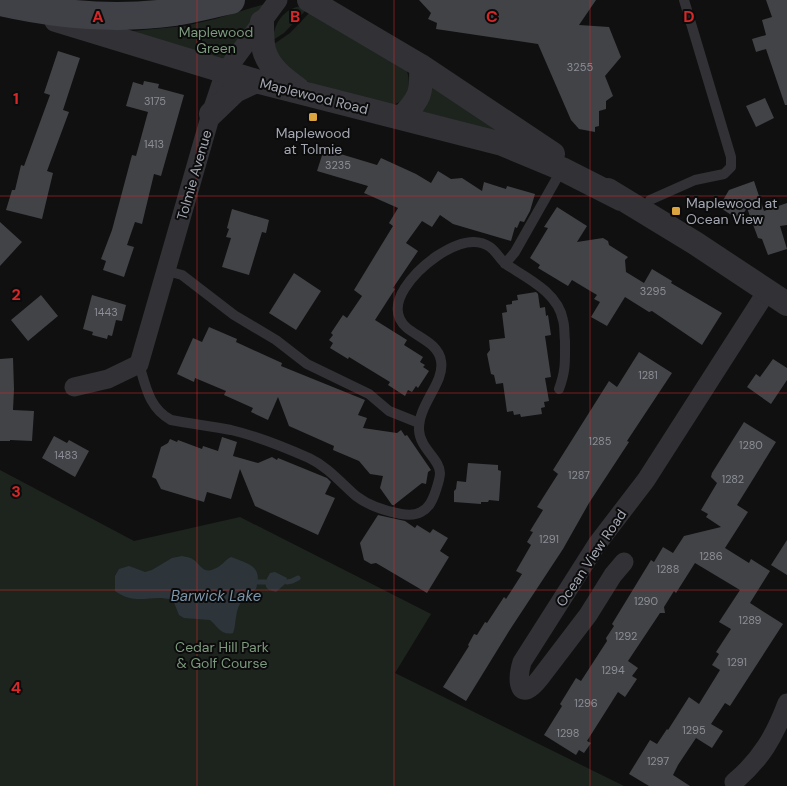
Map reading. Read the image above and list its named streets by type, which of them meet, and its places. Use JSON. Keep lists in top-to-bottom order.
{
  "streets": {
    "street": ["Maplewood Road", "Tolmie Avenue", "Ocean View Road"]
  },
  "crossings": [
    ["Maplewood Road", "Tolmie Avenue"],
    ["Maplewood Road", "Ocean View Road"]
  ],
  "water": ["Barwick Lake"],
  "parks": ["Maplewood Green", "Cedar Hill Park & Golf Course"],
  "places": {
    "transit": ["Maplewood at Tolmie", "Maplewood at Ocean View"]
  },
  "house_numbers": [
    "3255",
    "3175",
    "1413",
    "3235",
    "3295",
    "1443",
    "1281",
    "1285",
    "1280",
    "1483",
    "1287",
    "1282",
    "1291",
    "1286",
    "1288",
    "1290",
    "1289",
    "1292",
    "1291",
    "1294",
    "1296",
    "1295",
    "1298",
    "1297"
  ],
  "grid": {
    "columns": [
      "A",
      "B",
      "C",
      "D"
    ],
    "rows": [
      "1",
      "2",
      "3",
      "4"
    ]
  }
}
